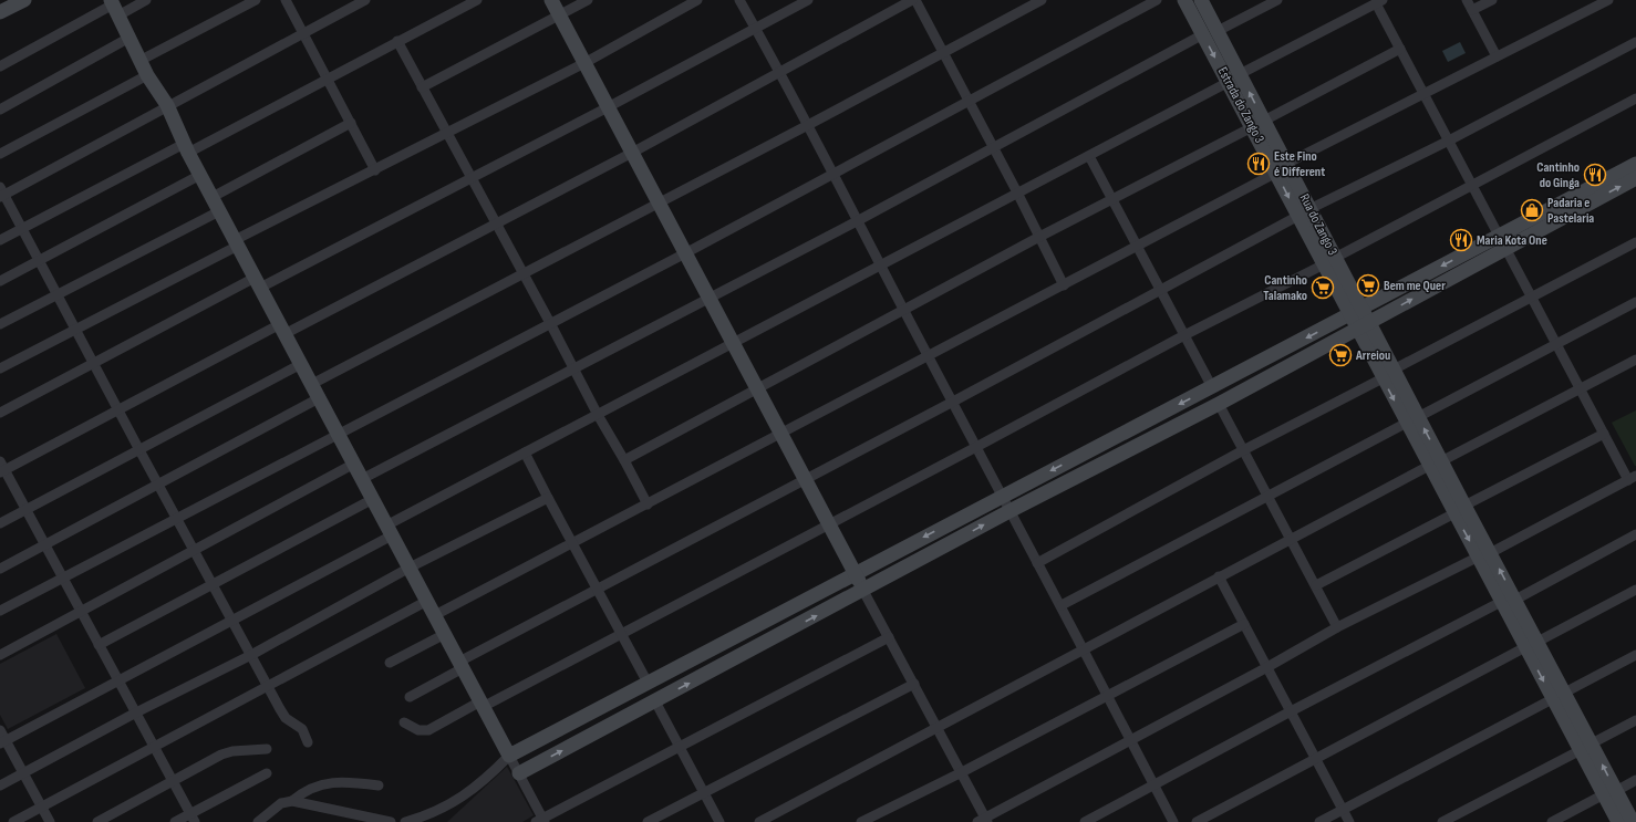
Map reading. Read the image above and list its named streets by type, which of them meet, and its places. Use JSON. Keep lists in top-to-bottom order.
{
  "streets": {
    "street": ["Rua do Zango 3"]
  },
  "places": {
    "restaurant": ["Este Fino é Different", "Cantinho do Ginga", "Maria Kota One"],
    "shop": ["Padaria e Pastelaria"],
    "supermarket": ["Bem me Quer", "Cantinho Talamako", "Arreiou"]
  }
}
